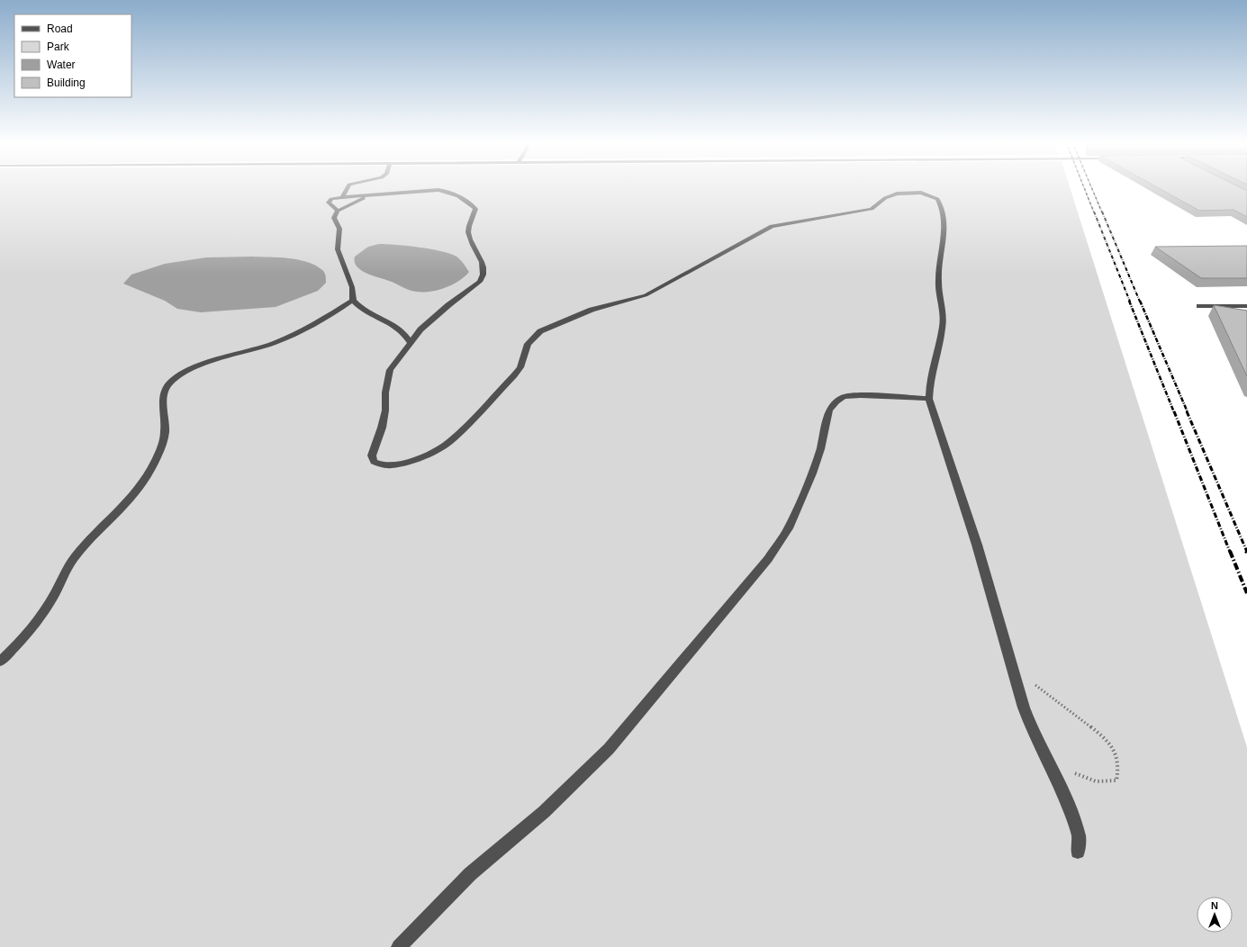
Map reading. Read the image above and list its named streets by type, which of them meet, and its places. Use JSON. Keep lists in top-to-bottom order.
{
  "legend": [
    "Road",
    "Park",
    "Water",
    "Building"
  ],
  "north": "top"
}
